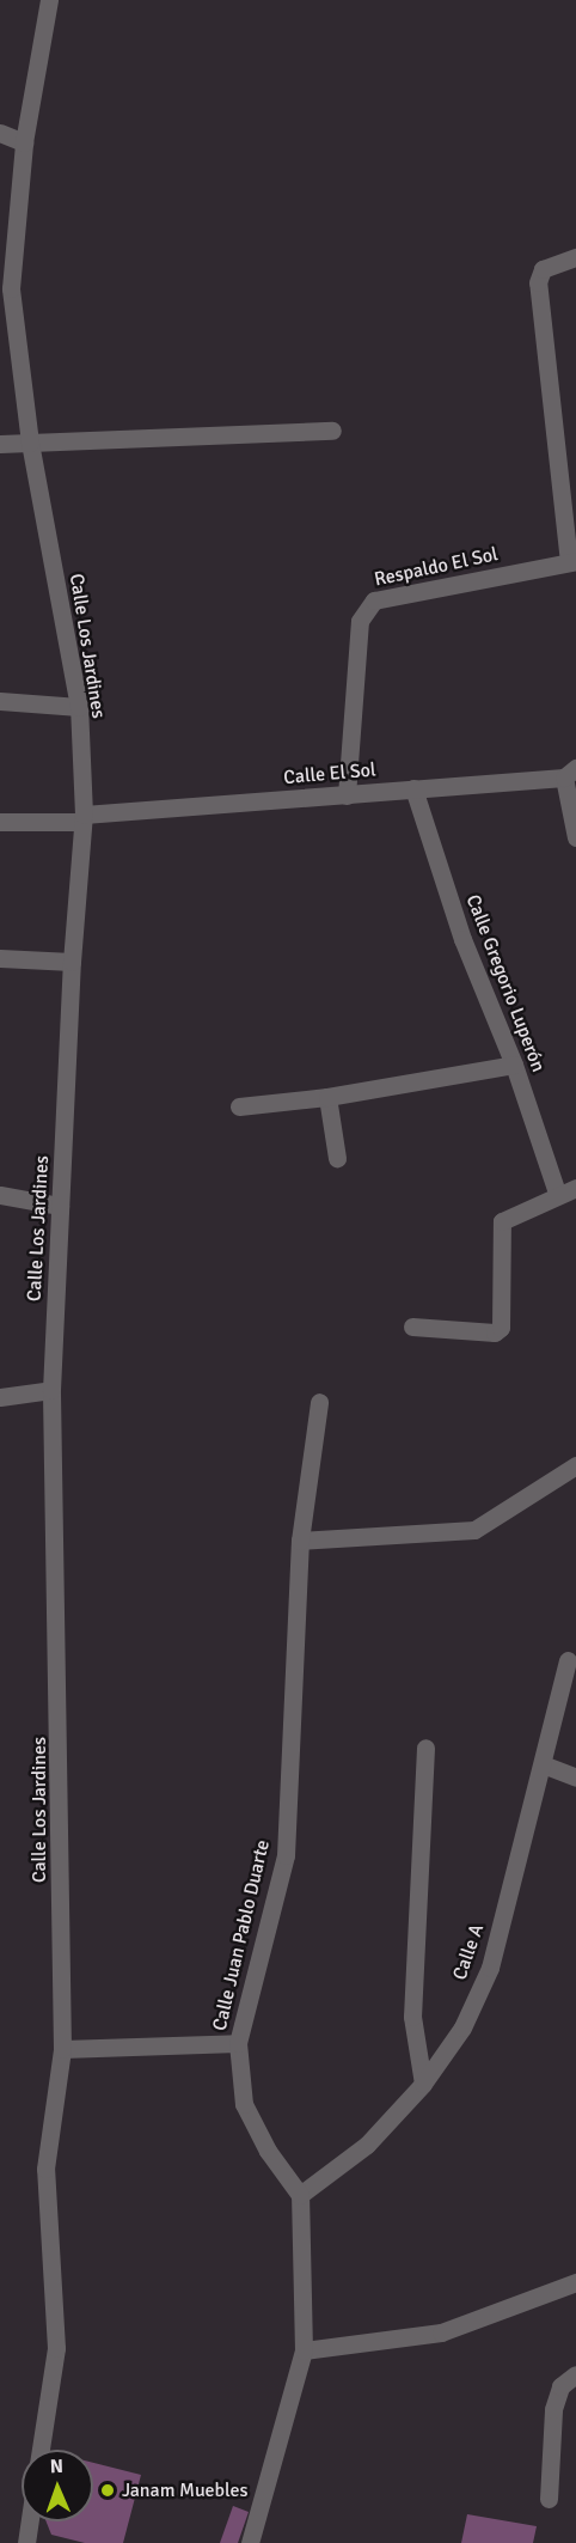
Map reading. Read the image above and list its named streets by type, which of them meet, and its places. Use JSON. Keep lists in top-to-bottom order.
{
  "streets": {
    "street": [
      "Respaldo El Sol",
      "Calle Los Jardines",
      "Calle El Sol",
      "Calle Gregorio Luperón",
      "Calle Juan Pablo Duarte",
      "Calle A"
    ]
  },
  "crossings": [
    ["Respaldo El Sol", "Calle El Sol"],
    ["Calle Los Jardines", "Calle El Sol"],
    ["Calle El Sol", "Calle Gregorio Luperón"],
    ["Calle Juan Pablo Duarte", "Calle A"]
  ],
  "places": ["Janam Muebles"],
  "north": "top"
}
